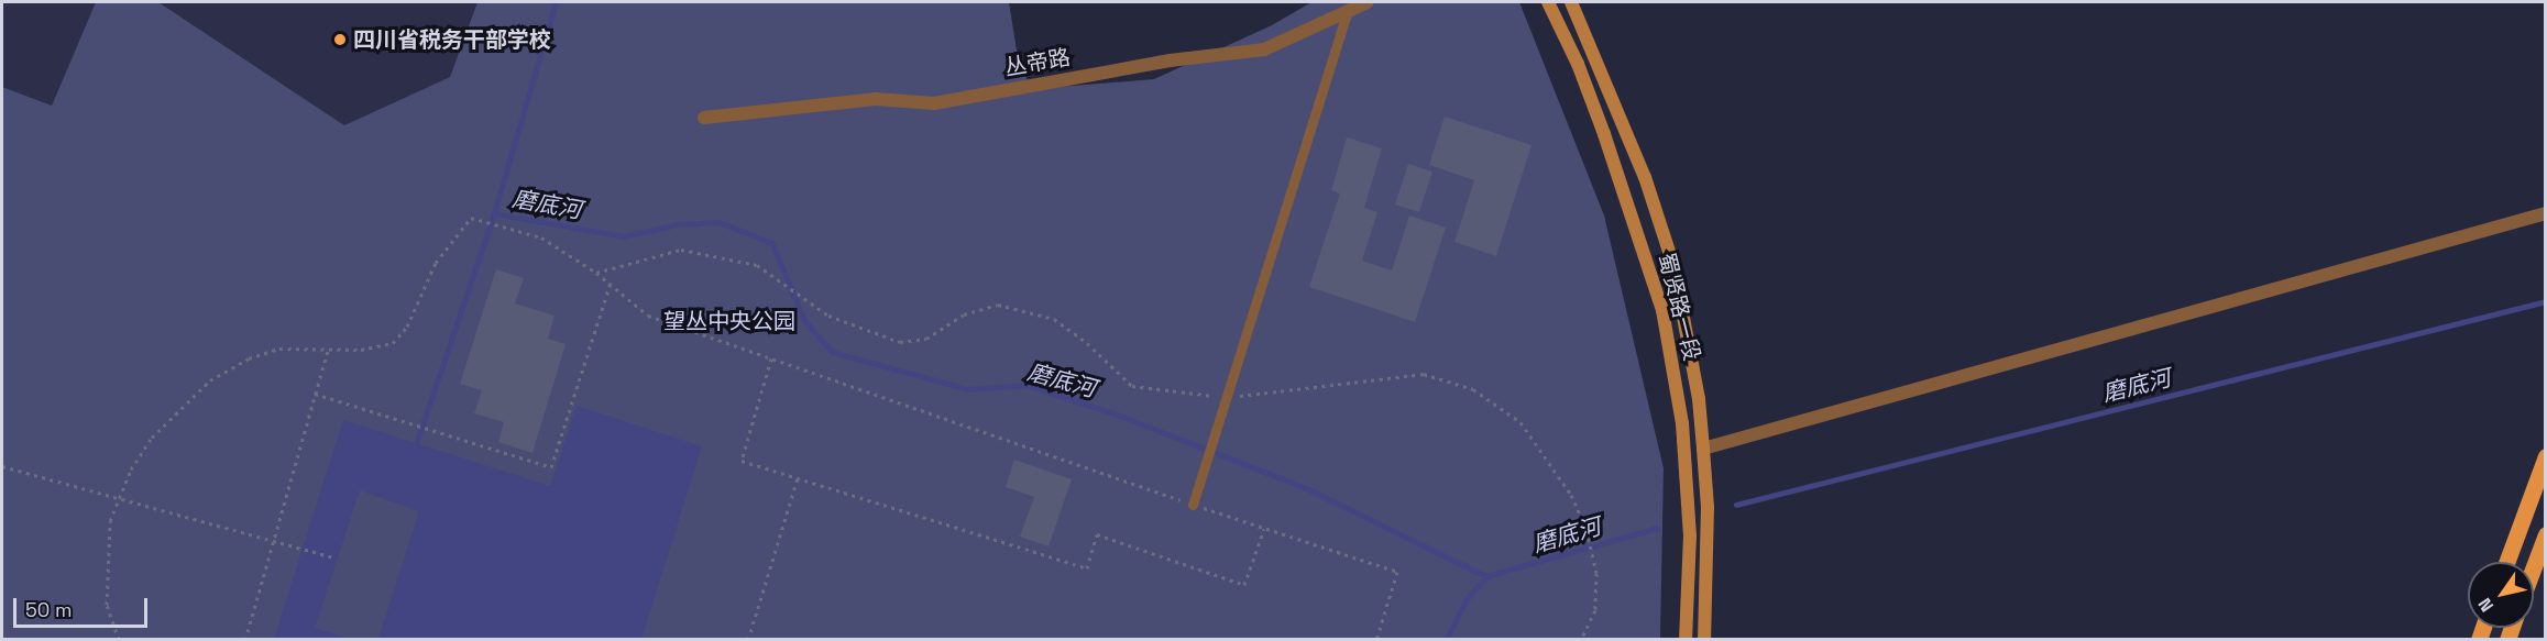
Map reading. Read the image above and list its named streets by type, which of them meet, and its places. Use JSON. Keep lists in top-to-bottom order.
{
  "streets": {
    "street": ["丛帝路", "蜀贤路一段"]
  },
  "water": ["磨底河"],
  "parks": ["望丛中央公园"],
  "places": ["四川省税务干部学校"],
  "scale_bar": "50 m",
  "north": "bottom left"
}
